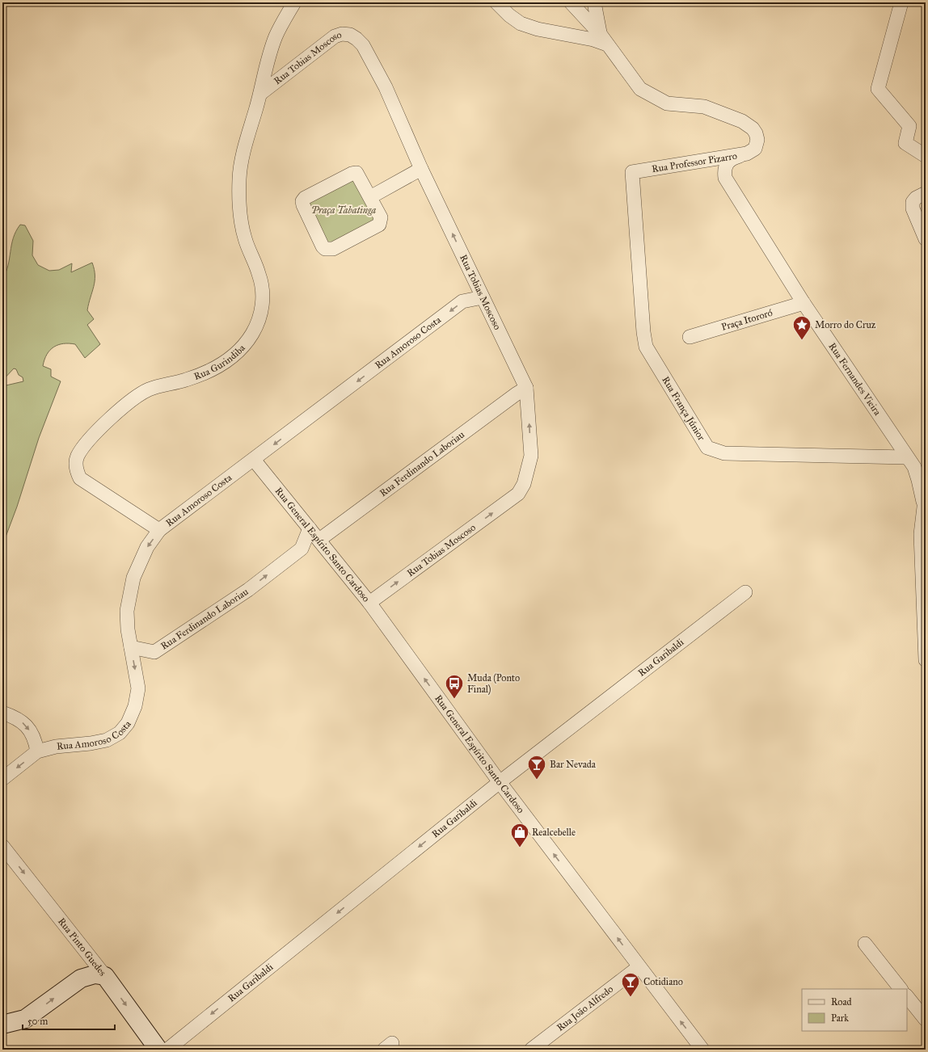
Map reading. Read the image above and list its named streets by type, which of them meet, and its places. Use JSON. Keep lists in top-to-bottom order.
{
  "streets": {
    "street": [
      "Rua Tobias Moscoso",
      "Rua Professor Pizarro",
      "Praça Itororó",
      "Rua Amoroso Costa",
      "Rua Gurindiba",
      "Rua Fernandes Vieira",
      "Rua França Júnior",
      "Rua Ferdinando Laboriau",
      "Rua General Espírito Santo Cardoso",
      "Rua Garibaldi",
      "Rua Pinto Guedes",
      "Rua João Alfredo"
    ]
  },
  "crossings": [
    ["Rua Tobias Moscoso", "Rua Amoroso Costa"],
    ["Rua Tobias Moscoso", "Rua Gurindiba"],
    ["Rua Tobias Moscoso", "Rua Ferdinando Laboriau"],
    ["Rua Tobias Moscoso", "Rua General Espírito Santo Cardoso"],
    ["Rua Professor Pizarro", "Rua Fernandes Vieira"],
    ["Rua Professor Pizarro", "Rua França Júnior"],
    ["Praça Itororó", "Rua Fernandes Vieira"],
    ["Rua Amoroso Costa", "Rua Gurindiba"],
    ["Rua Amoroso Costa", "Rua Ferdinando Laboriau"],
    ["Rua Amoroso Costa", "Rua General Espírito Santo Cardoso"],
    ["Rua Fernandes Vieira", "Rua França Júnior"],
    ["Rua Ferdinando Laboriau", "Rua General Espírito Santo Cardoso"],
    ["Rua General Espírito Santo Cardoso", "Rua Garibaldi"],
    ["Rua General Espírito Santo Cardoso", "Rua João Alfredo"]
  ],
  "one_way": [
    "Rua Tobias Moscoso",
    "Rua Amoroso Costa",
    "Rua Ferdinando Laboriau",
    "Rua General Espírito Santo Cardoso",
    "Rua Garibaldi",
    "Rua Pinto Guedes"
  ],
  "parks": ["Praça Tabatinga"],
  "places": {
    "place": ["Morro do Cruz"],
    "bus stop": ["Muda (Ponto Final)"],
    "bar": ["Bar Nevada", "Cotidiano"],
    "shop": ["Realcebelle"]
  },
  "legend": ["Road", "Park"],
  "scale_bar": "50 m"
}
